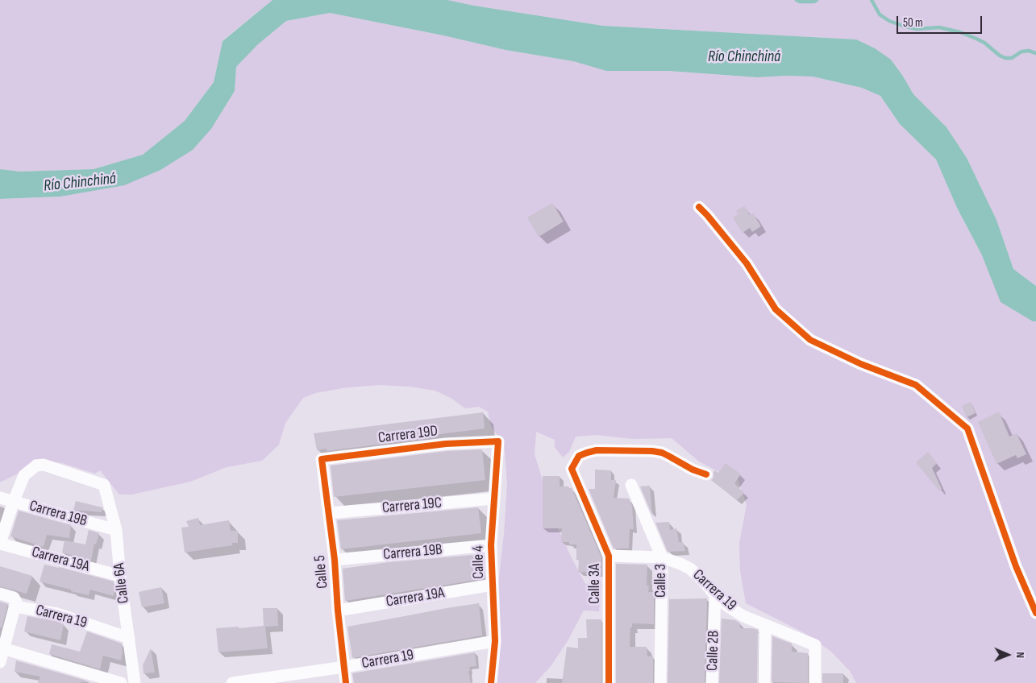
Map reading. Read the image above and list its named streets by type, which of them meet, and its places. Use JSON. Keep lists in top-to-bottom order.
{
  "streets": {
    "street": [
      "Carrera 19D",
      "Carrera 19C",
      "Carrera 19B",
      "Carrera 19A",
      "Calle 4",
      "Calle 5",
      "Calle 3",
      "Calle 6A",
      "Calle 3A",
      "Carrera 19",
      "Calle 2B"
    ]
  },
  "crossings": [
    ["Carrera 19D", "Calle 4"],
    ["Carrera 19D", "Calle 5"],
    ["Carrera 19C", "Calle 4"],
    ["Carrera 19C", "Calle 5"],
    ["Carrera 19B", "Calle 4"],
    ["Carrera 19B", "Calle 5"],
    ["Carrera 19B", "Calle 6A"],
    ["Carrera 19A", "Calle 4"],
    ["Carrera 19A", "Calle 5"],
    ["Carrera 19A", "Calle 6A"],
    ["Calle 4", "Carrera 19"],
    ["Calle 5", "Carrera 19"],
    ["Calle 3", "Carrera 19"],
    ["Calle 6A", "Carrera 19"],
    ["Calle 3A", "Carrera 19"],
    ["Carrera 19", "Calle 2B"]
  ],
  "water": ["Río Chinchiná"],
  "scale_bar": "50 m",
  "north": "right"
}
